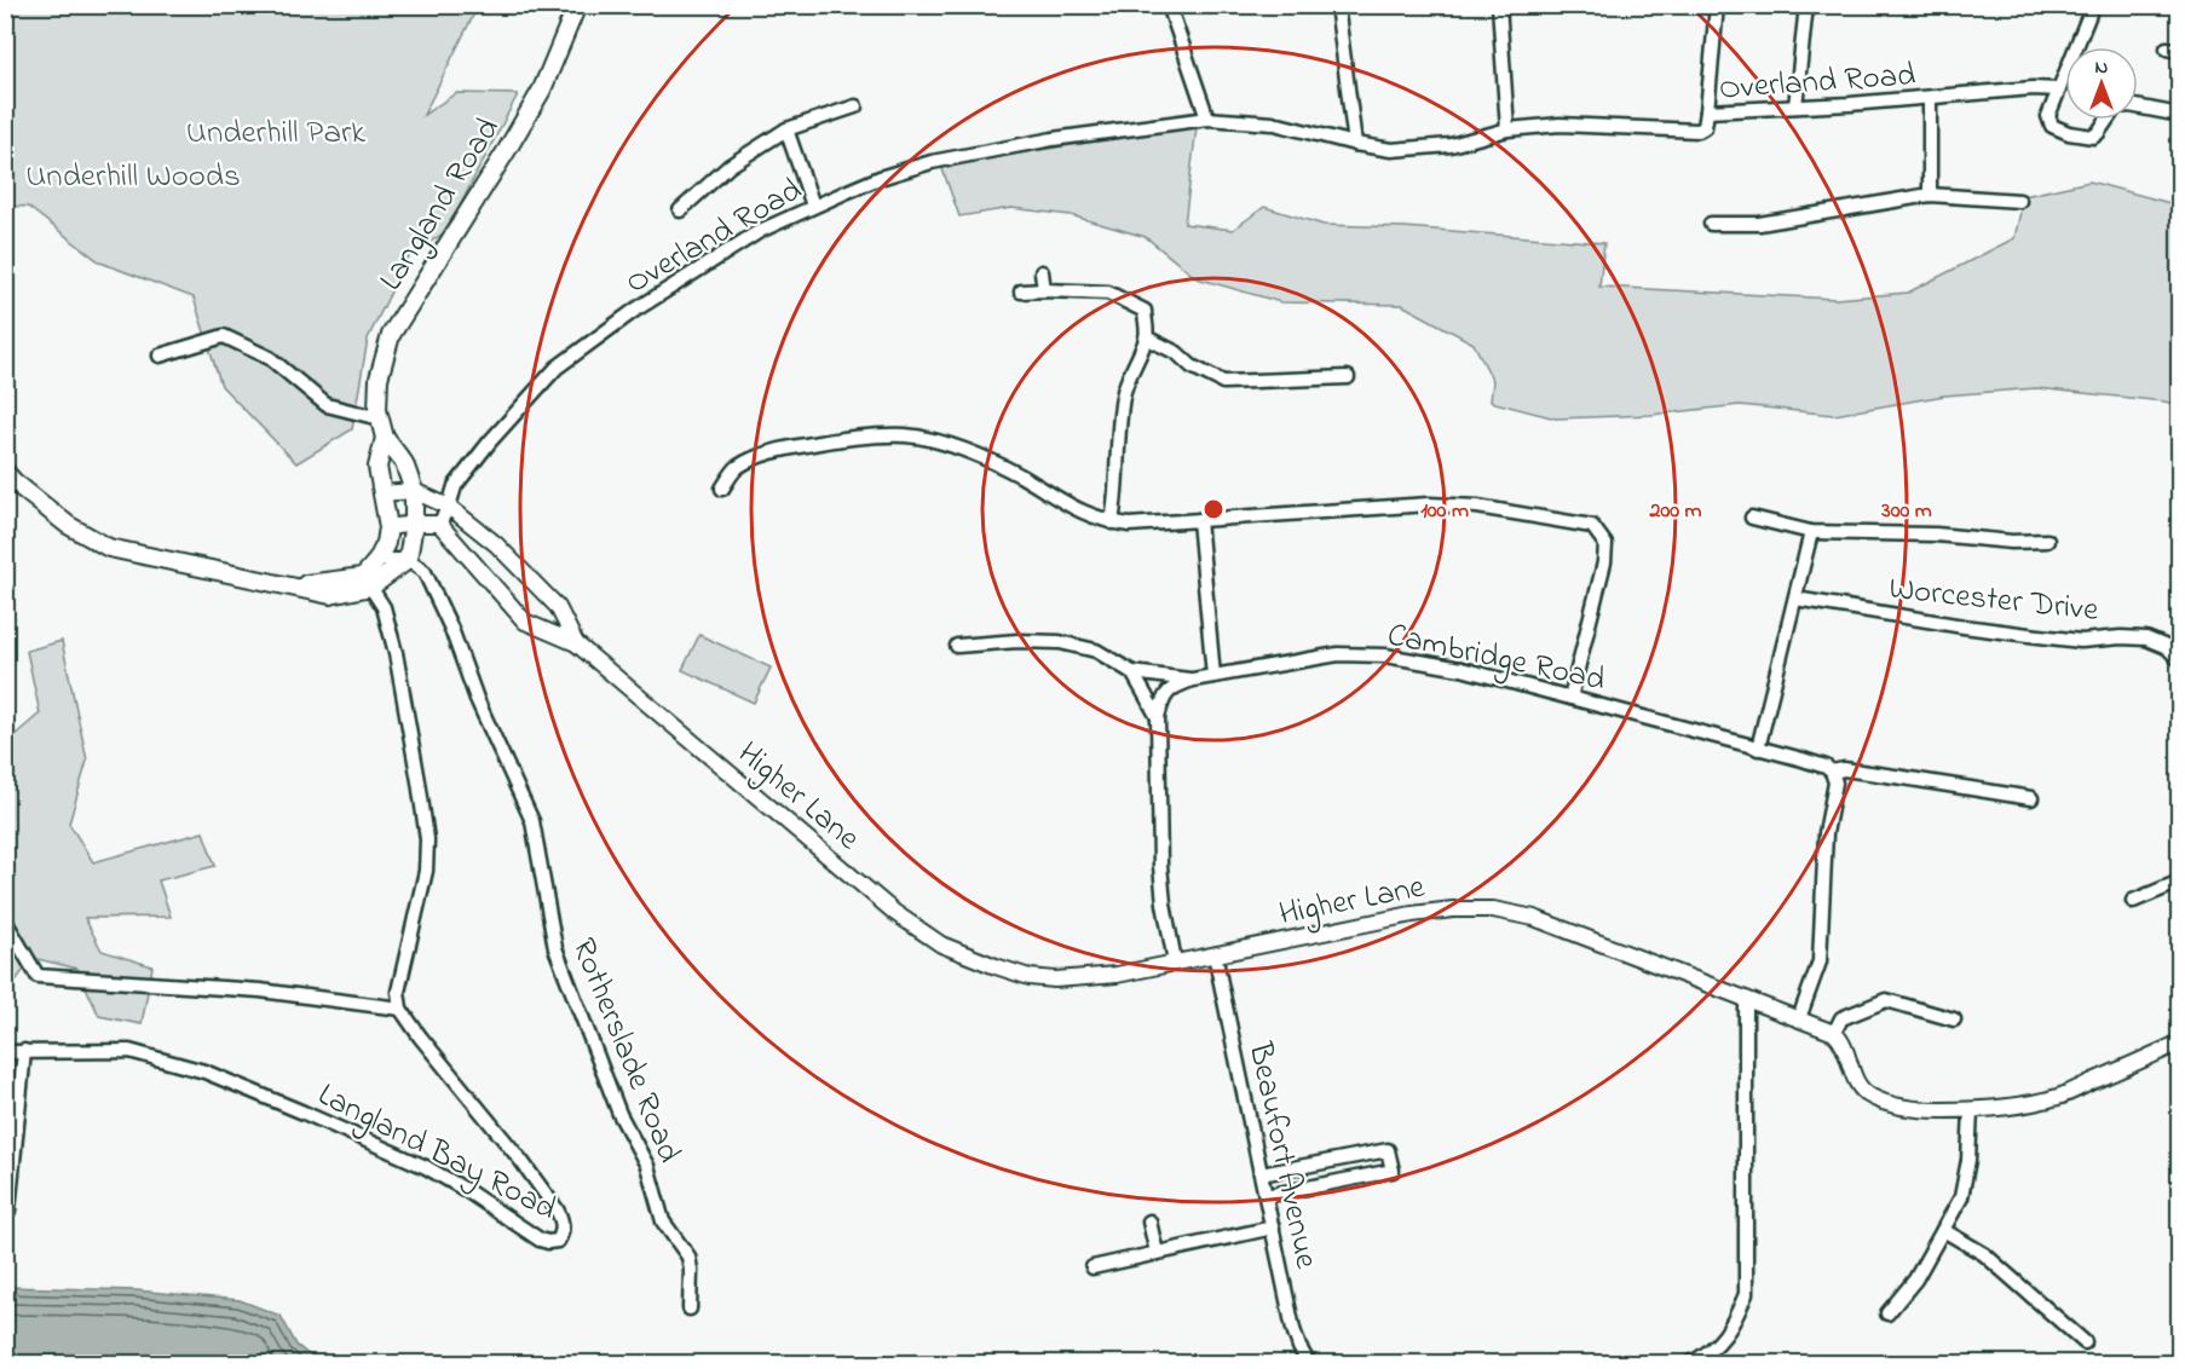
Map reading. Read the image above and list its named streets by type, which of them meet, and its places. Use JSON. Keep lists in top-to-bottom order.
{
  "streets": {
    "main road": ["Langland Road"],
    "street": [
      "Overland Road",
      "Worcester Drive",
      "Cambridge Road",
      "Higher Lane",
      "Rotherslade Road",
      "Langland Bay Road",
      "Beaufort Avenue"
    ]
  },
  "crossings": [
    ["Overland Road", "Higher Lane"],
    ["Langland Road", "Higher Lane"],
    ["Langland Road", "Rotherslade Road"],
    ["Higher Lane", "Beaufort Avenue"]
  ],
  "parks": ["Underhill Park", "Underhill Woods"],
  "north": "top",
  "rings": ["100 m", "200 m", "300 m"]
}
